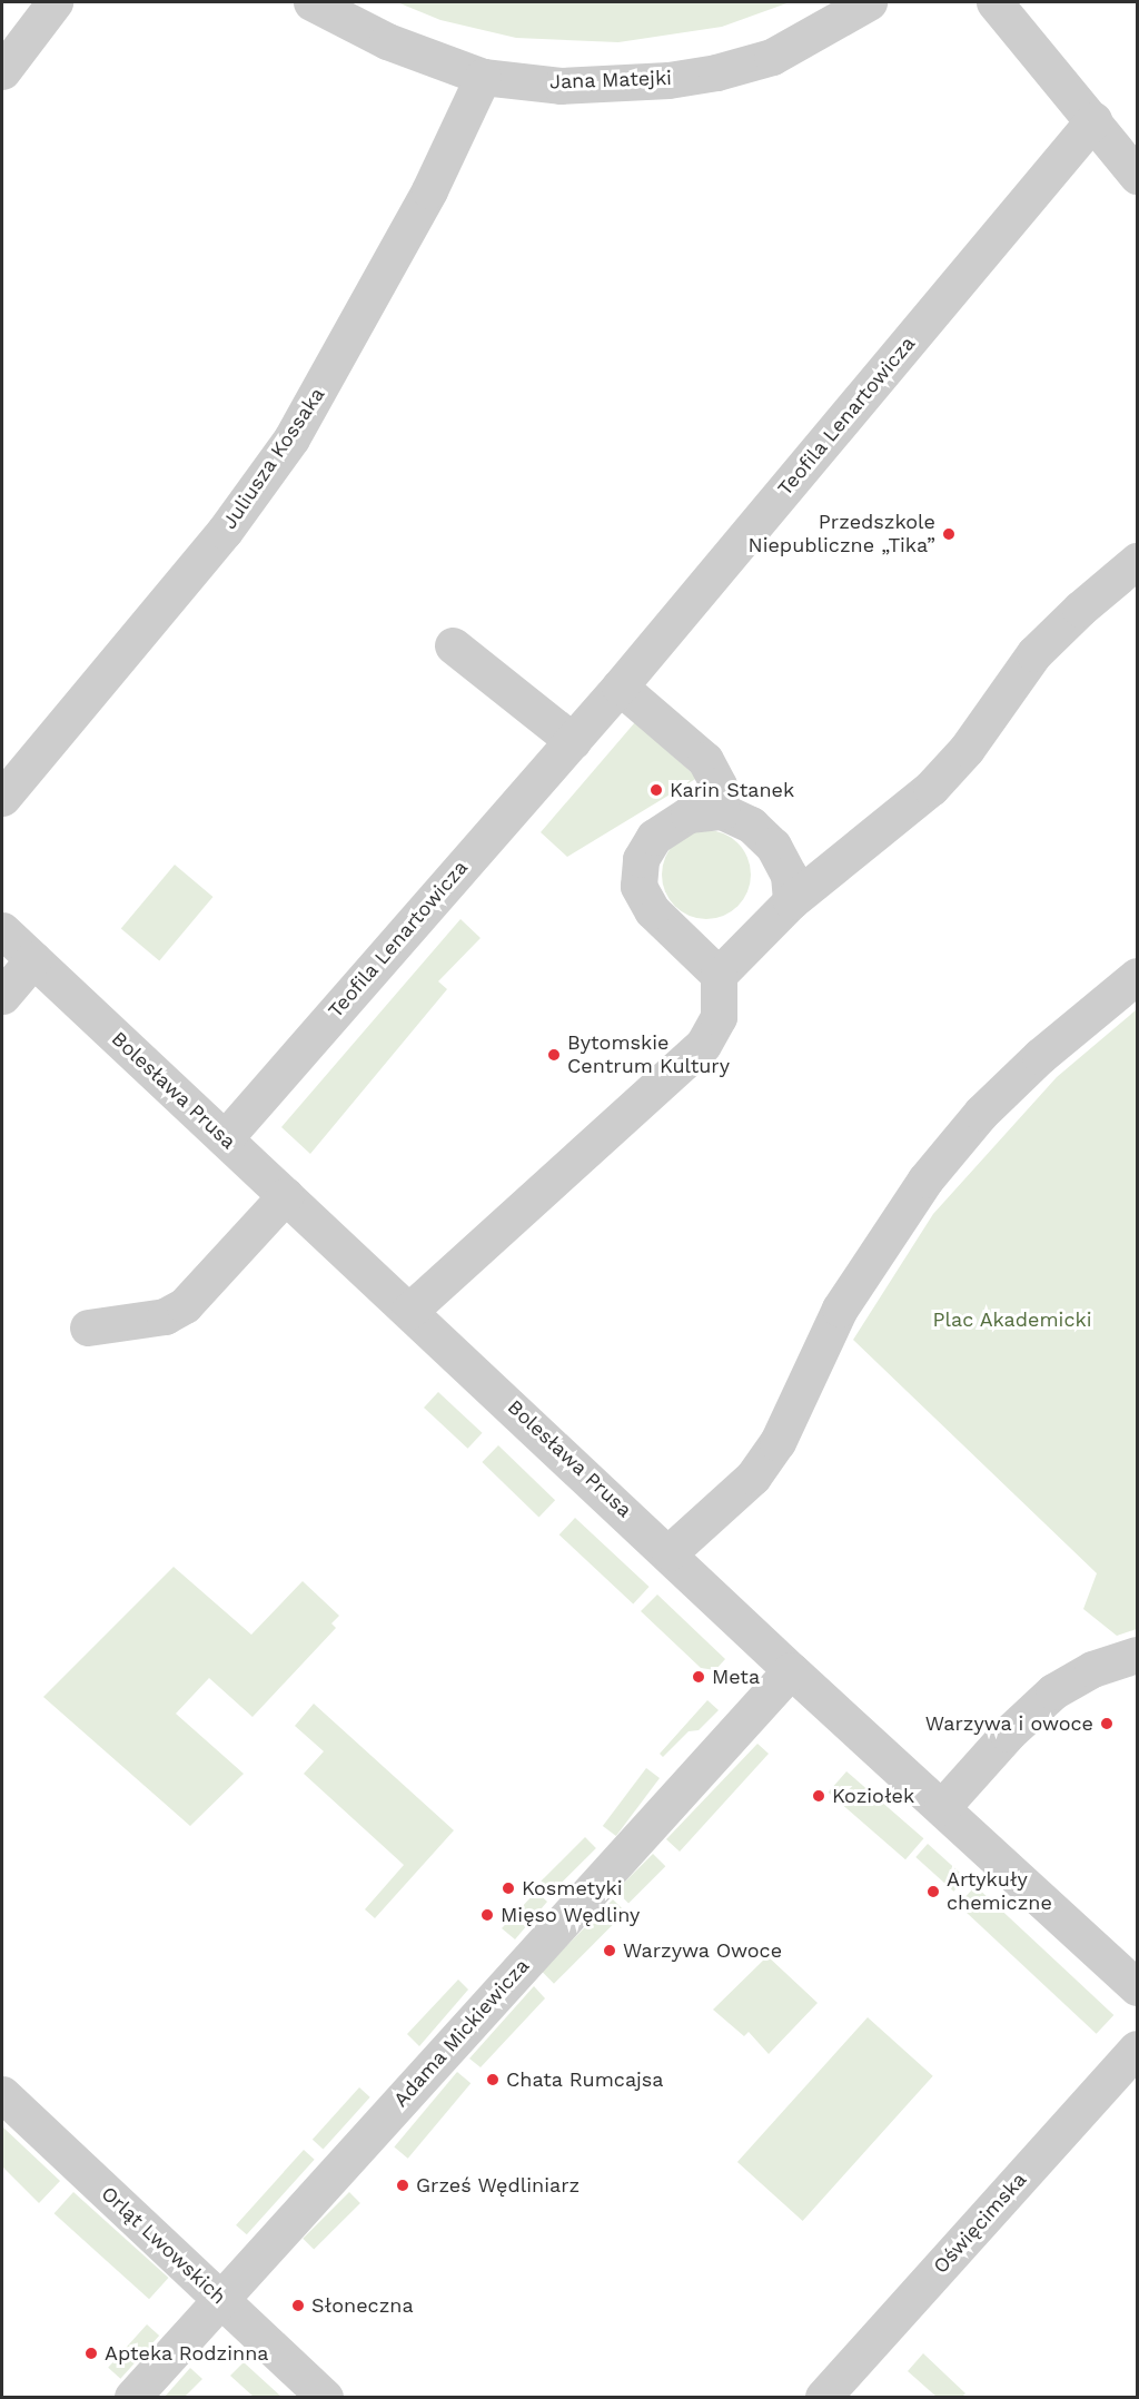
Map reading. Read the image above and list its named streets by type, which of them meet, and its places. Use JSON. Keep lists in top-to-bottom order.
{
  "streets": {
    "street": [
      "Jana Matejki",
      "Teofila Lenartowicza",
      "Juliusza Kossaka",
      "Bolesława Prusa",
      "Adama Mickiewicza",
      "Oświęcimska",
      "Orląt Lwowskich"
    ]
  },
  "crossings": [
    ["Jana Matejki", "Juliusza Kossaka"],
    ["Teofila Lenartowicza", "Bolesława Prusa"],
    ["Bolesława Prusa", "Adama Mickiewicza"],
    ["Adama Mickiewicza", "Orląt Lwowskich"]
  ],
  "parks": ["Plac Akademicki"],
  "places": [
    "Przedszkole Niepubliczne „Tika”",
    "Karin Stanek",
    "Bytomskie Centrum Kultury",
    "Meta",
    "Warzywa i owoce",
    "Koziołek",
    "Kosmetyki",
    "Artykuły chemiczne",
    "Mięso Wędliny",
    "Warzywa Owoce",
    "Chata Rumcajsa",
    "Grześ Wędliniarz",
    "Słoneczna",
    "Apteka Rodzinna"
  ]
}
